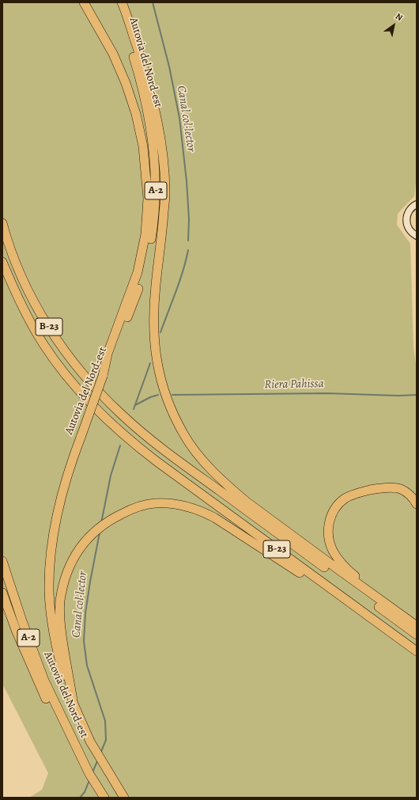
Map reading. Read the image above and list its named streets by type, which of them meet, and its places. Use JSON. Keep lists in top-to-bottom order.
{
  "streets": {
    "highway": ["Autovia del Nord-est", "A-2", "B-23"]
  },
  "crossings": [
    ["Autovia del Nord-est", "A-2"]
  ],
  "water": ["Canal col·lector", "Riera Pahissa"],
  "north": "top right"
}
